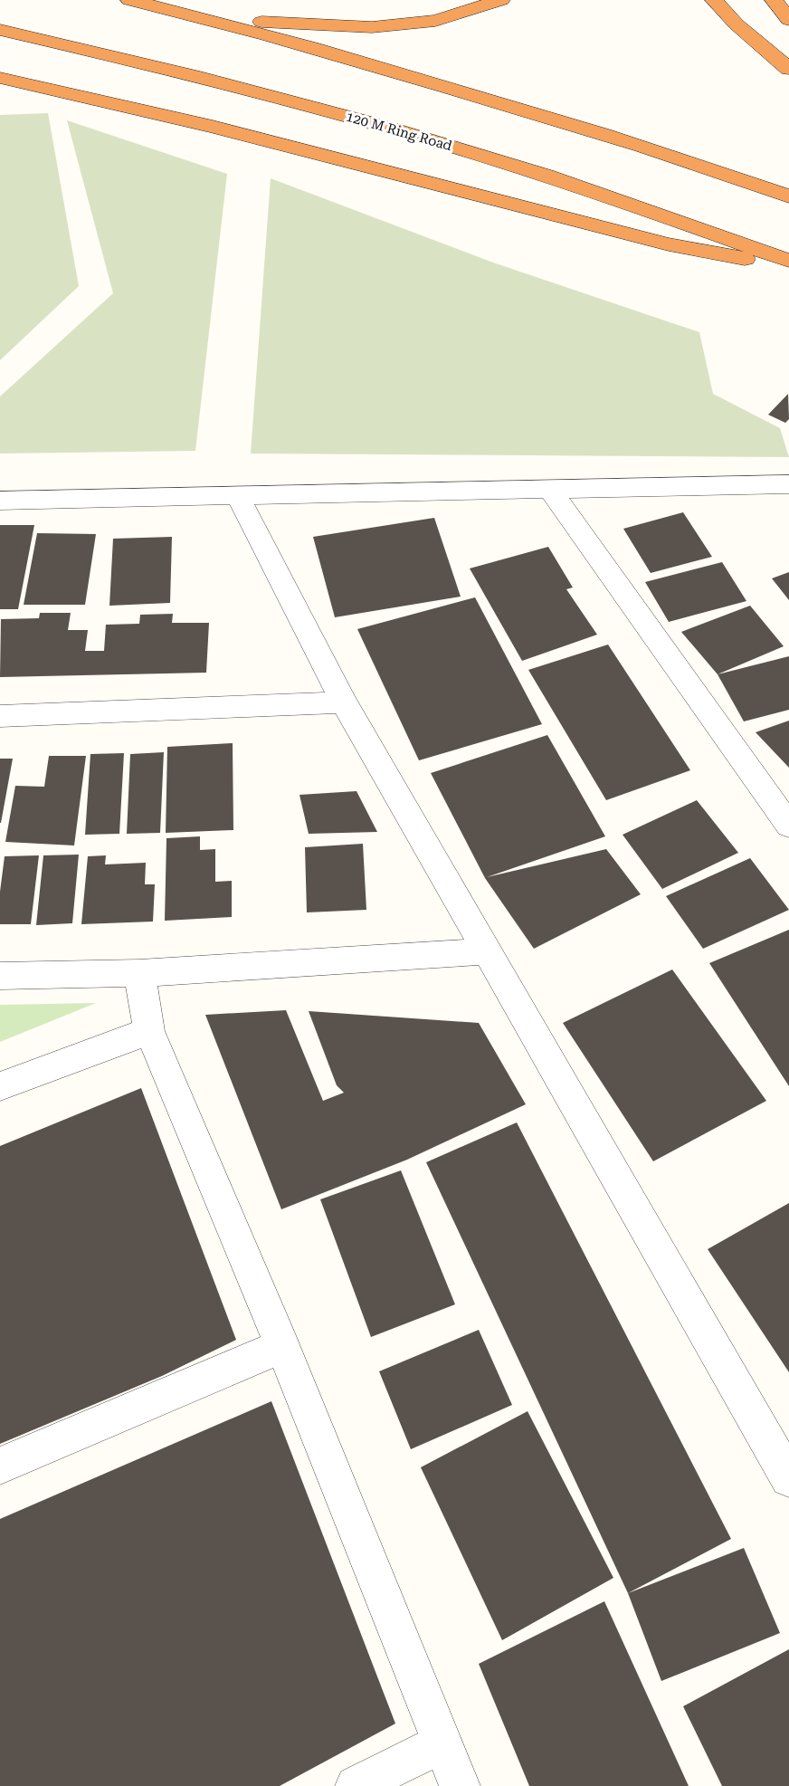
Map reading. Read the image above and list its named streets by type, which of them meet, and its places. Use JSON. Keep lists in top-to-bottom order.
{
  "streets": {
    "highway": ["120 M Ring Road"]
  }
}
